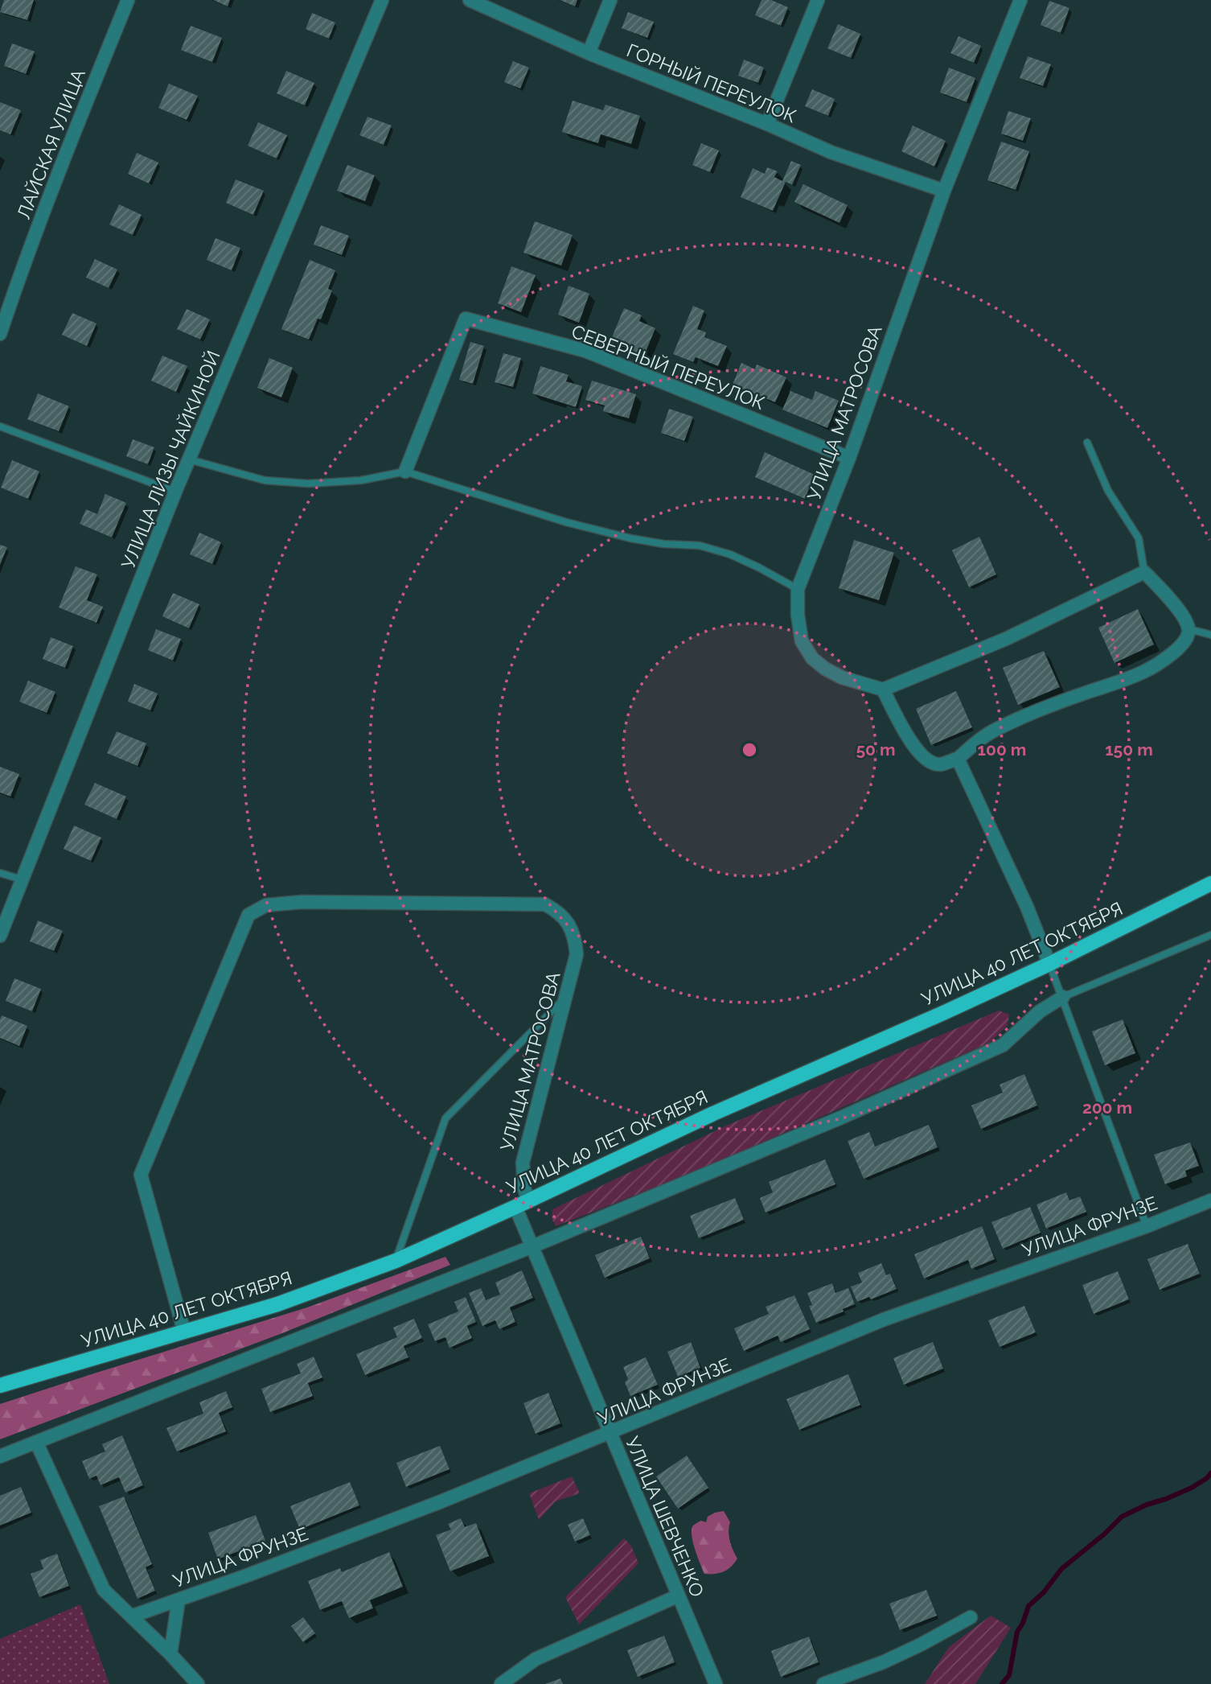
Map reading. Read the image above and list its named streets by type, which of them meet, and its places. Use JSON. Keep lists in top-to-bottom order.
{
  "streets": {
    "main road": ["УЛИЦА 40 ЛЕТ ОКТЯБРЯ"],
    "street": [
      "ГОРНЫЙ ПЕРЕУЛОК",
      "ЛАЙСКАЯ УЛИЦА",
      "СЕВЕРНЫЙ ПЕРЕУЛОК",
      "УЛИЦА МАТРОСОВА",
      "УЛИЦА ЛИЗЫ ЧАЙКИНОЙ",
      "УЛИЦА ФРУНЗЕ",
      "УЛИЦА ШЕВЧЕНКО"
    ]
  },
  "crossings": [
    ["ГОРНЫЙ ПЕРЕУЛОК", "УЛИЦА МАТРОСОВА"],
    ["СЕВЕРНЫЙ ПЕРЕУЛОК", "УЛИЦА МАТРОСОВА"],
    ["УЛИЦА МАТРОСОВА", "УЛИЦА 40 ЛЕТ ОКТЯБРЯ"],
    ["УЛИЦА МАТРОСОВА", "УЛИЦА ШЕВЧЕНКО"],
    ["УЛИЦА 40 ЛЕТ ОКТЯБРЯ", "УЛИЦА ШЕВЧЕНКО"],
    ["УЛИЦА ФРУНЗЕ", "УЛИЦА ШЕВЧЕНКО"]
  ],
  "rings": [
    "50 m",
    "100 m",
    "150 m",
    "200 m"
  ]
}
